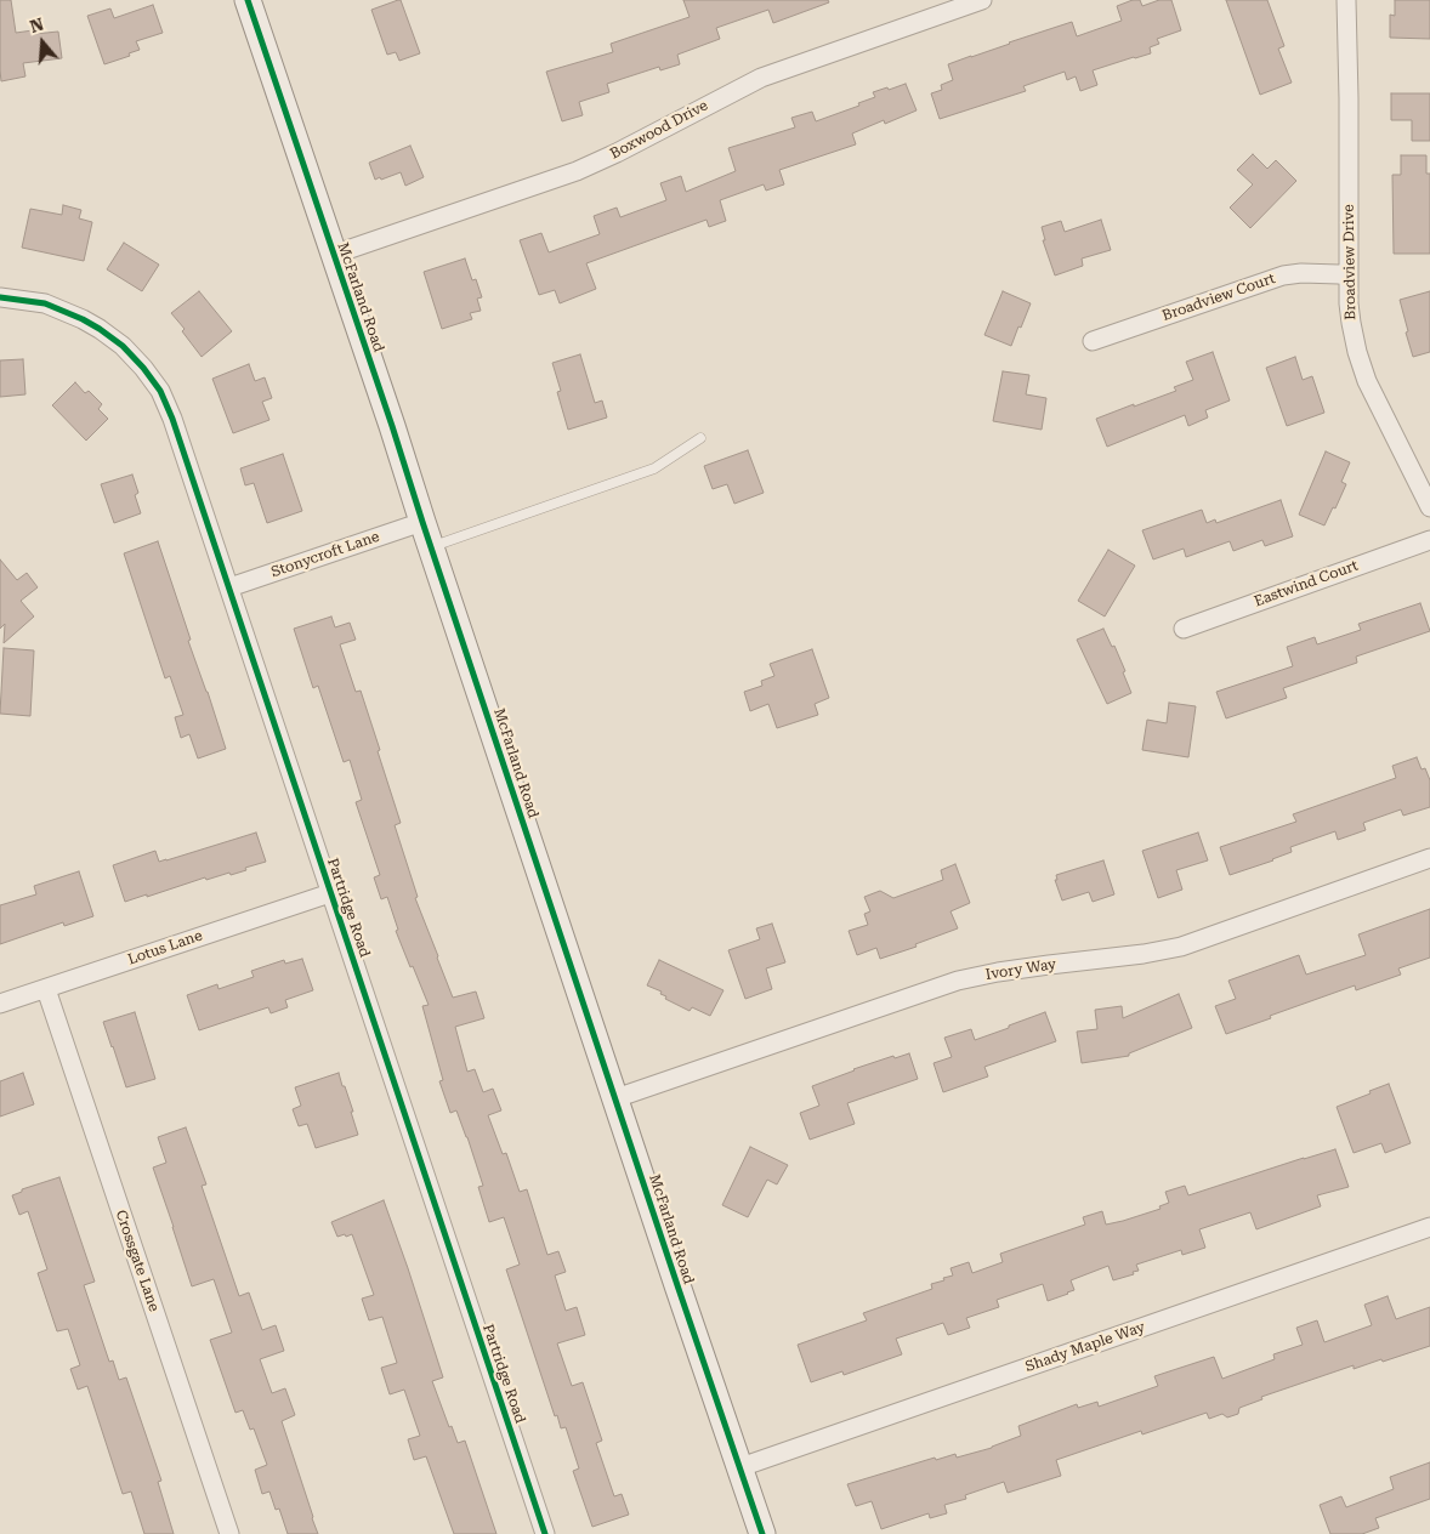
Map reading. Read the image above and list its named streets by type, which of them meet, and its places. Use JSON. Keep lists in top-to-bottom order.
{
  "streets": {
    "street": [
      "Boxwood Drive",
      "Broadview Drive",
      "McFarland Road",
      "Broadview Court",
      "Stonycroft Lane",
      "Eastwind Court",
      "Partridge Road",
      "Lotus Lane",
      "Ivory Way",
      "Crossgate Lane",
      "Shady Maple Way"
    ]
  },
  "crossings": [
    ["Boxwood Drive", "McFarland Road"],
    ["Broadview Drive", "Broadview Court"],
    ["McFarland Road", "Stonycroft Lane"],
    ["McFarland Road", "Ivory Way"],
    ["McFarland Road", "Shady Maple Way"],
    ["Stonycroft Lane", "Partridge Road"],
    ["Partridge Road", "Lotus Lane"],
    ["Lotus Lane", "Crossgate Lane"]
  ],
  "north": "top"
}
